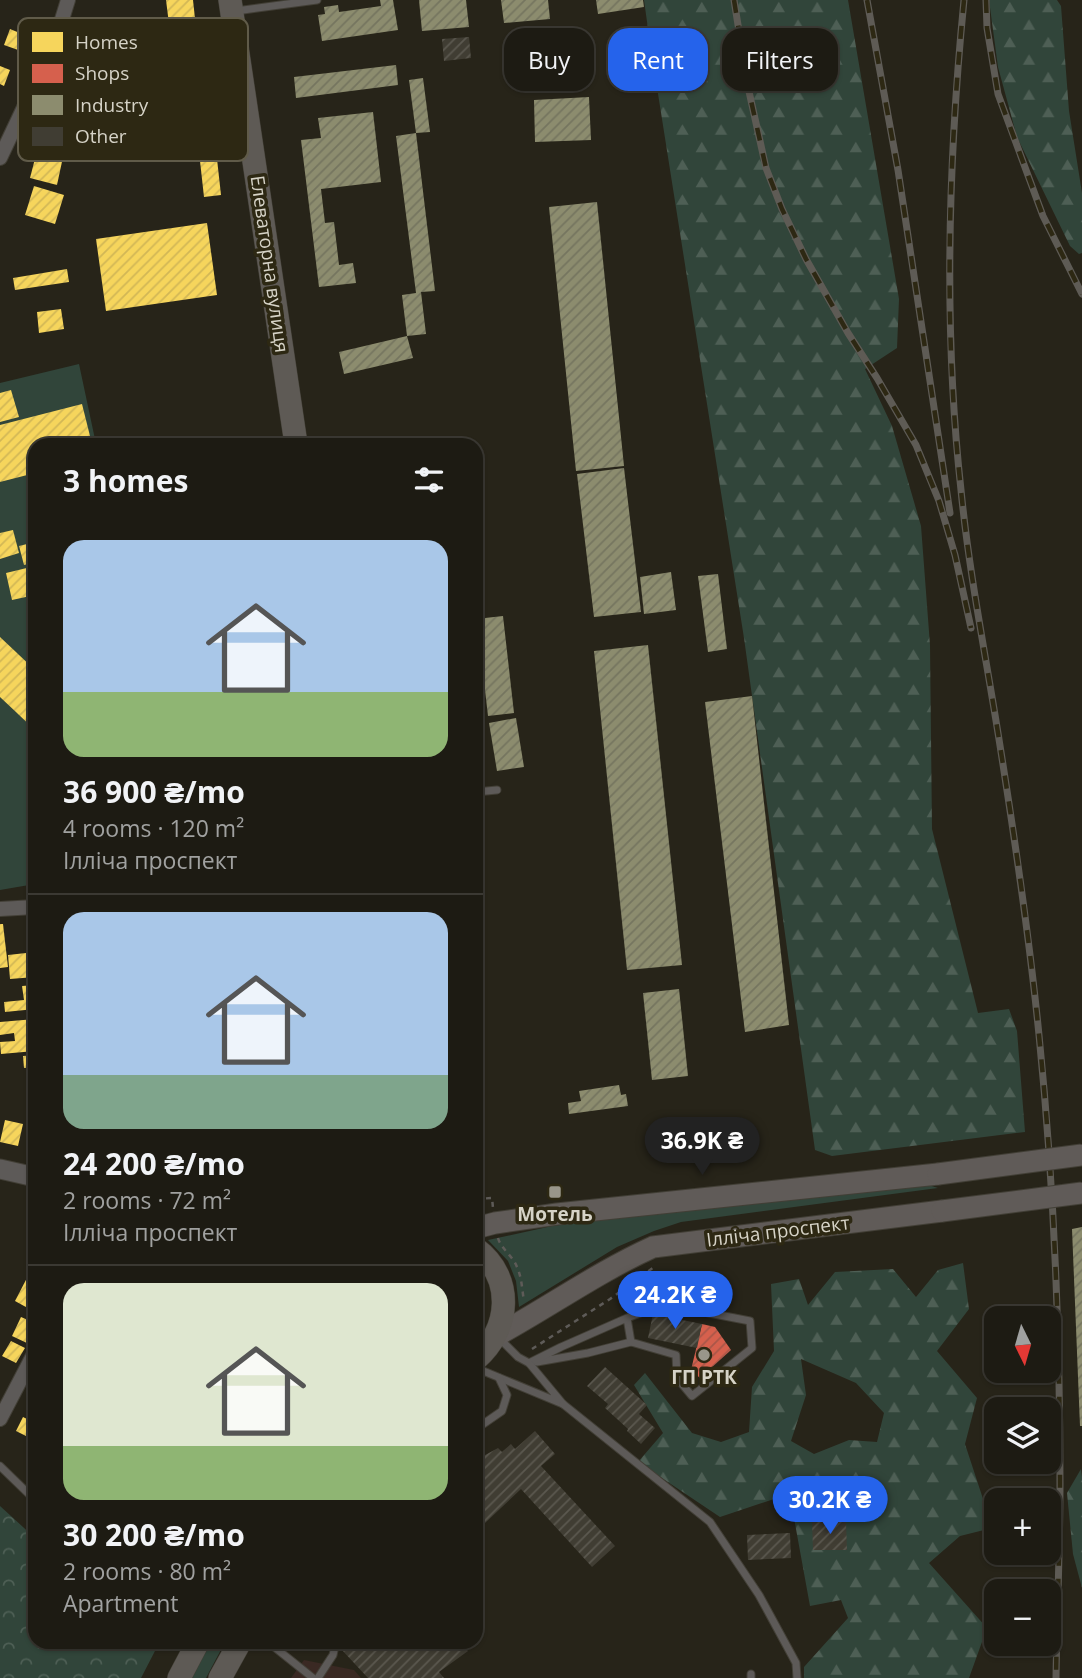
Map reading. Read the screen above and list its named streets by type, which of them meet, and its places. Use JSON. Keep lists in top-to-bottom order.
{
  "streets": {
    "main road": ["Елеваторна вулиця", "Ілліча проспект"]
  },
  "places": {
    "transit": ["Мотель"],
    "other": ["ГП РТК"]
  },
  "legend": [
    "Homes",
    "Shops",
    "Industry",
    "Other"
  ],
  "north": "bottom",
  "page": {
    "chip": ["Buy", "Rent", "Filters"],
    "heading": "3 homes",
    "list": [
      {
        "name": "36 900 ₴/mo",
        "note": "4 rooms · 120 m² · Ілліча проспект"
      },
      {
        "name": "24 200 ₴/mo",
        "note": "2 rooms · 72 m² · Ілліча проспект"
      },
      {
        "name": "30 200 ₴/mo",
        "note": "2 rooms · 80 m² · Apartment"
      }
    ],
    "price": ["36.9K ₴", "24.2K ₴", "30.2K ₴"],
    "map_buttons": ["+", "−"]
  }
}
